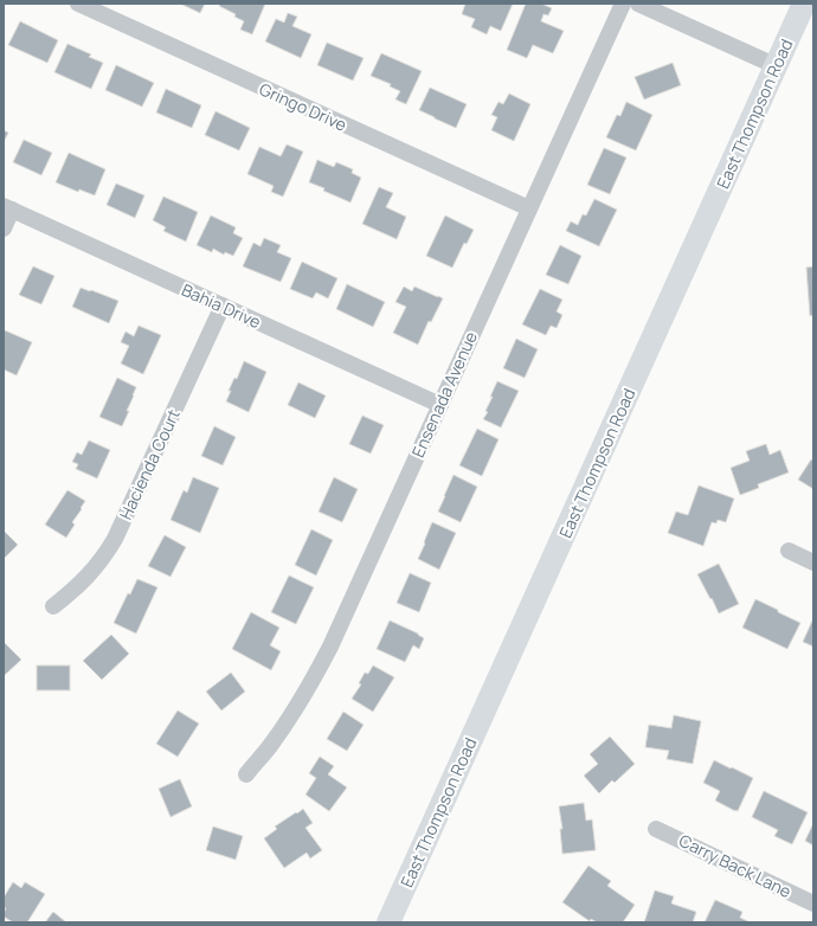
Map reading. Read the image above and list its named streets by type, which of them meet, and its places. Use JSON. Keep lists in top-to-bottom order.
{
  "streets": {
    "main road": ["East Thompson Road"],
    "street": [
      "Gringo Drive",
      "Bahia Drive",
      "Ensenada Avenue",
      "Hacienda Court",
      "Carry Back Lane"
    ]
  },
  "crossings": [
    ["Gringo Drive", "Ensenada Avenue"],
    ["Bahia Drive", "Ensenada Avenue"],
    ["Bahia Drive", "Hacienda Court"]
  ]
}
